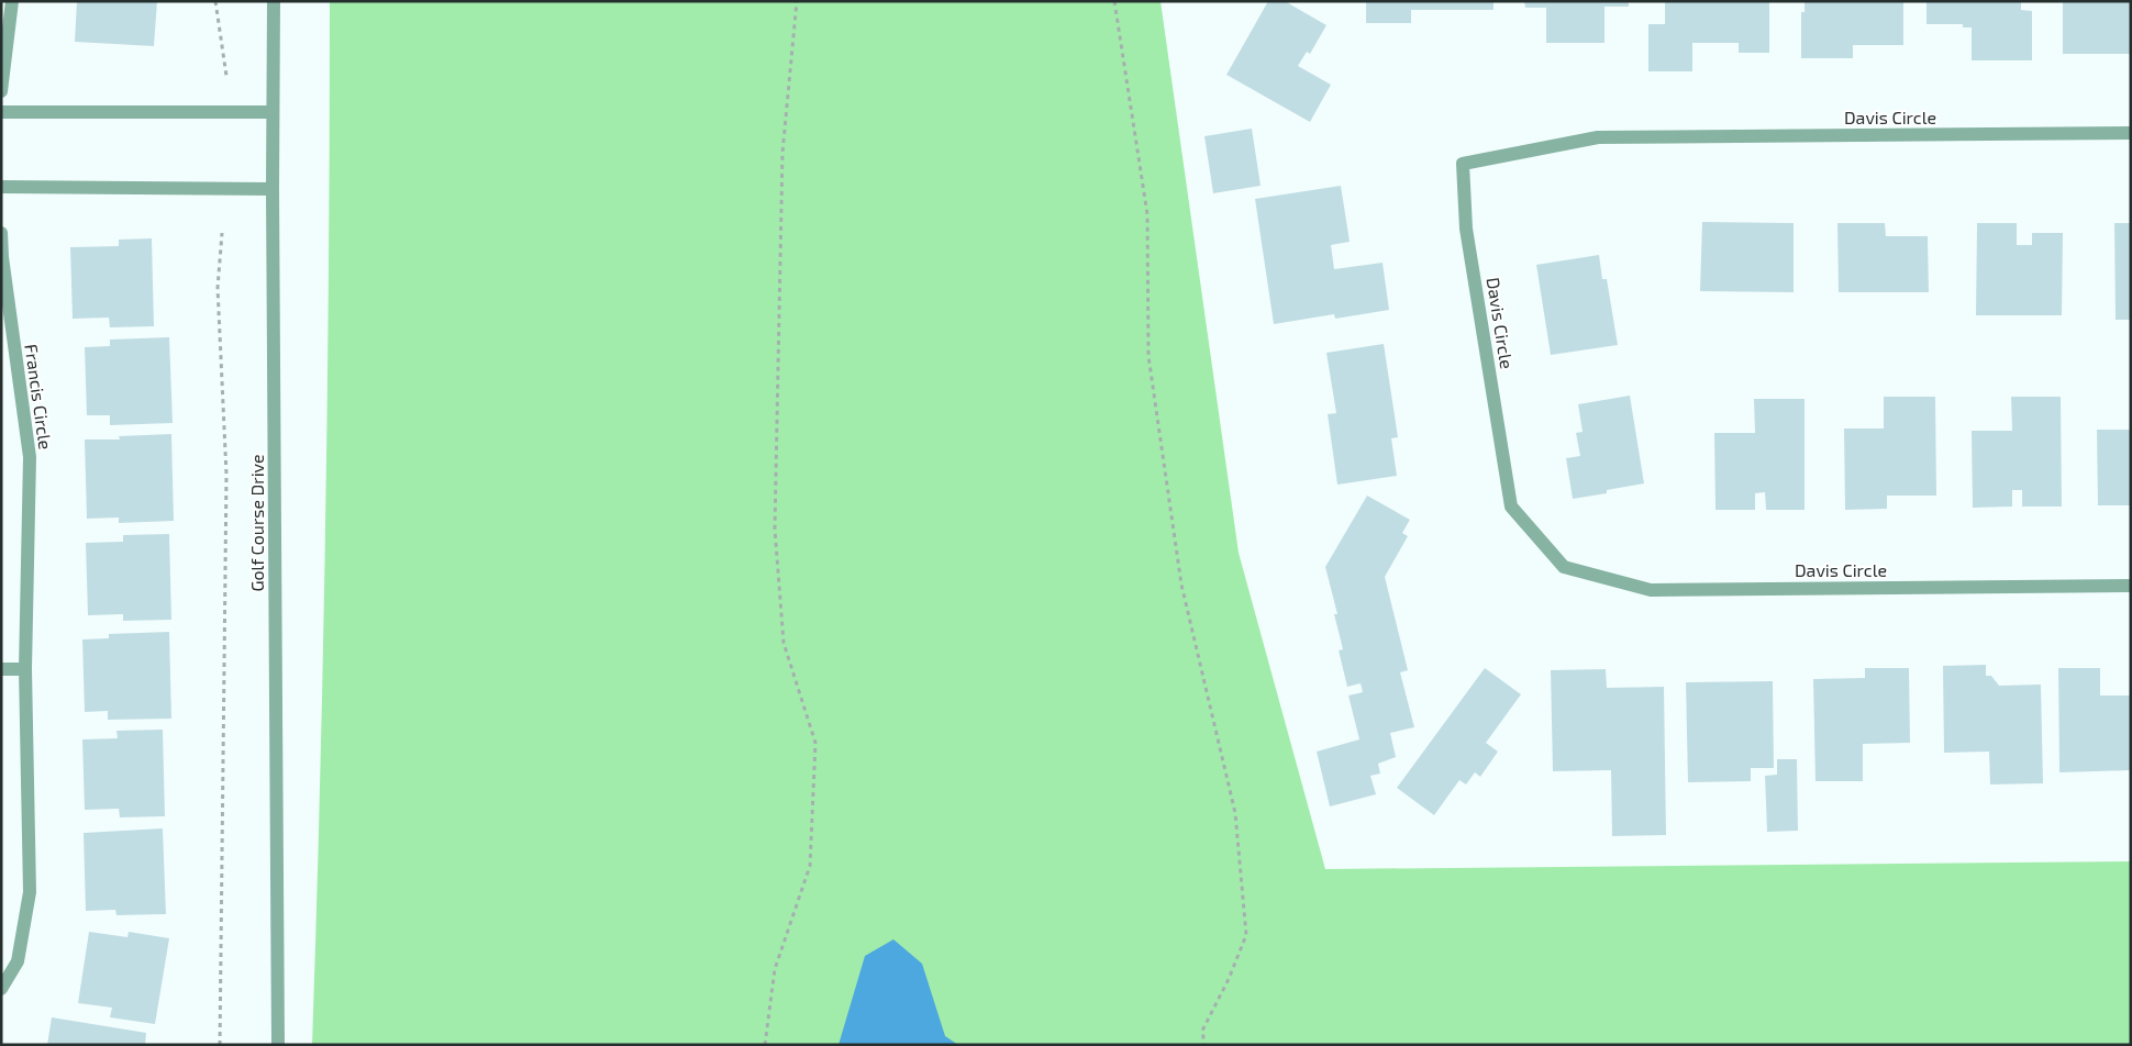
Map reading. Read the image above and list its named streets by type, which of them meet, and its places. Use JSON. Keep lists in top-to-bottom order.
{
  "streets": {
    "street": ["Davis Circle", "Francis Circle", "Golf Course Drive"]
  }
}
